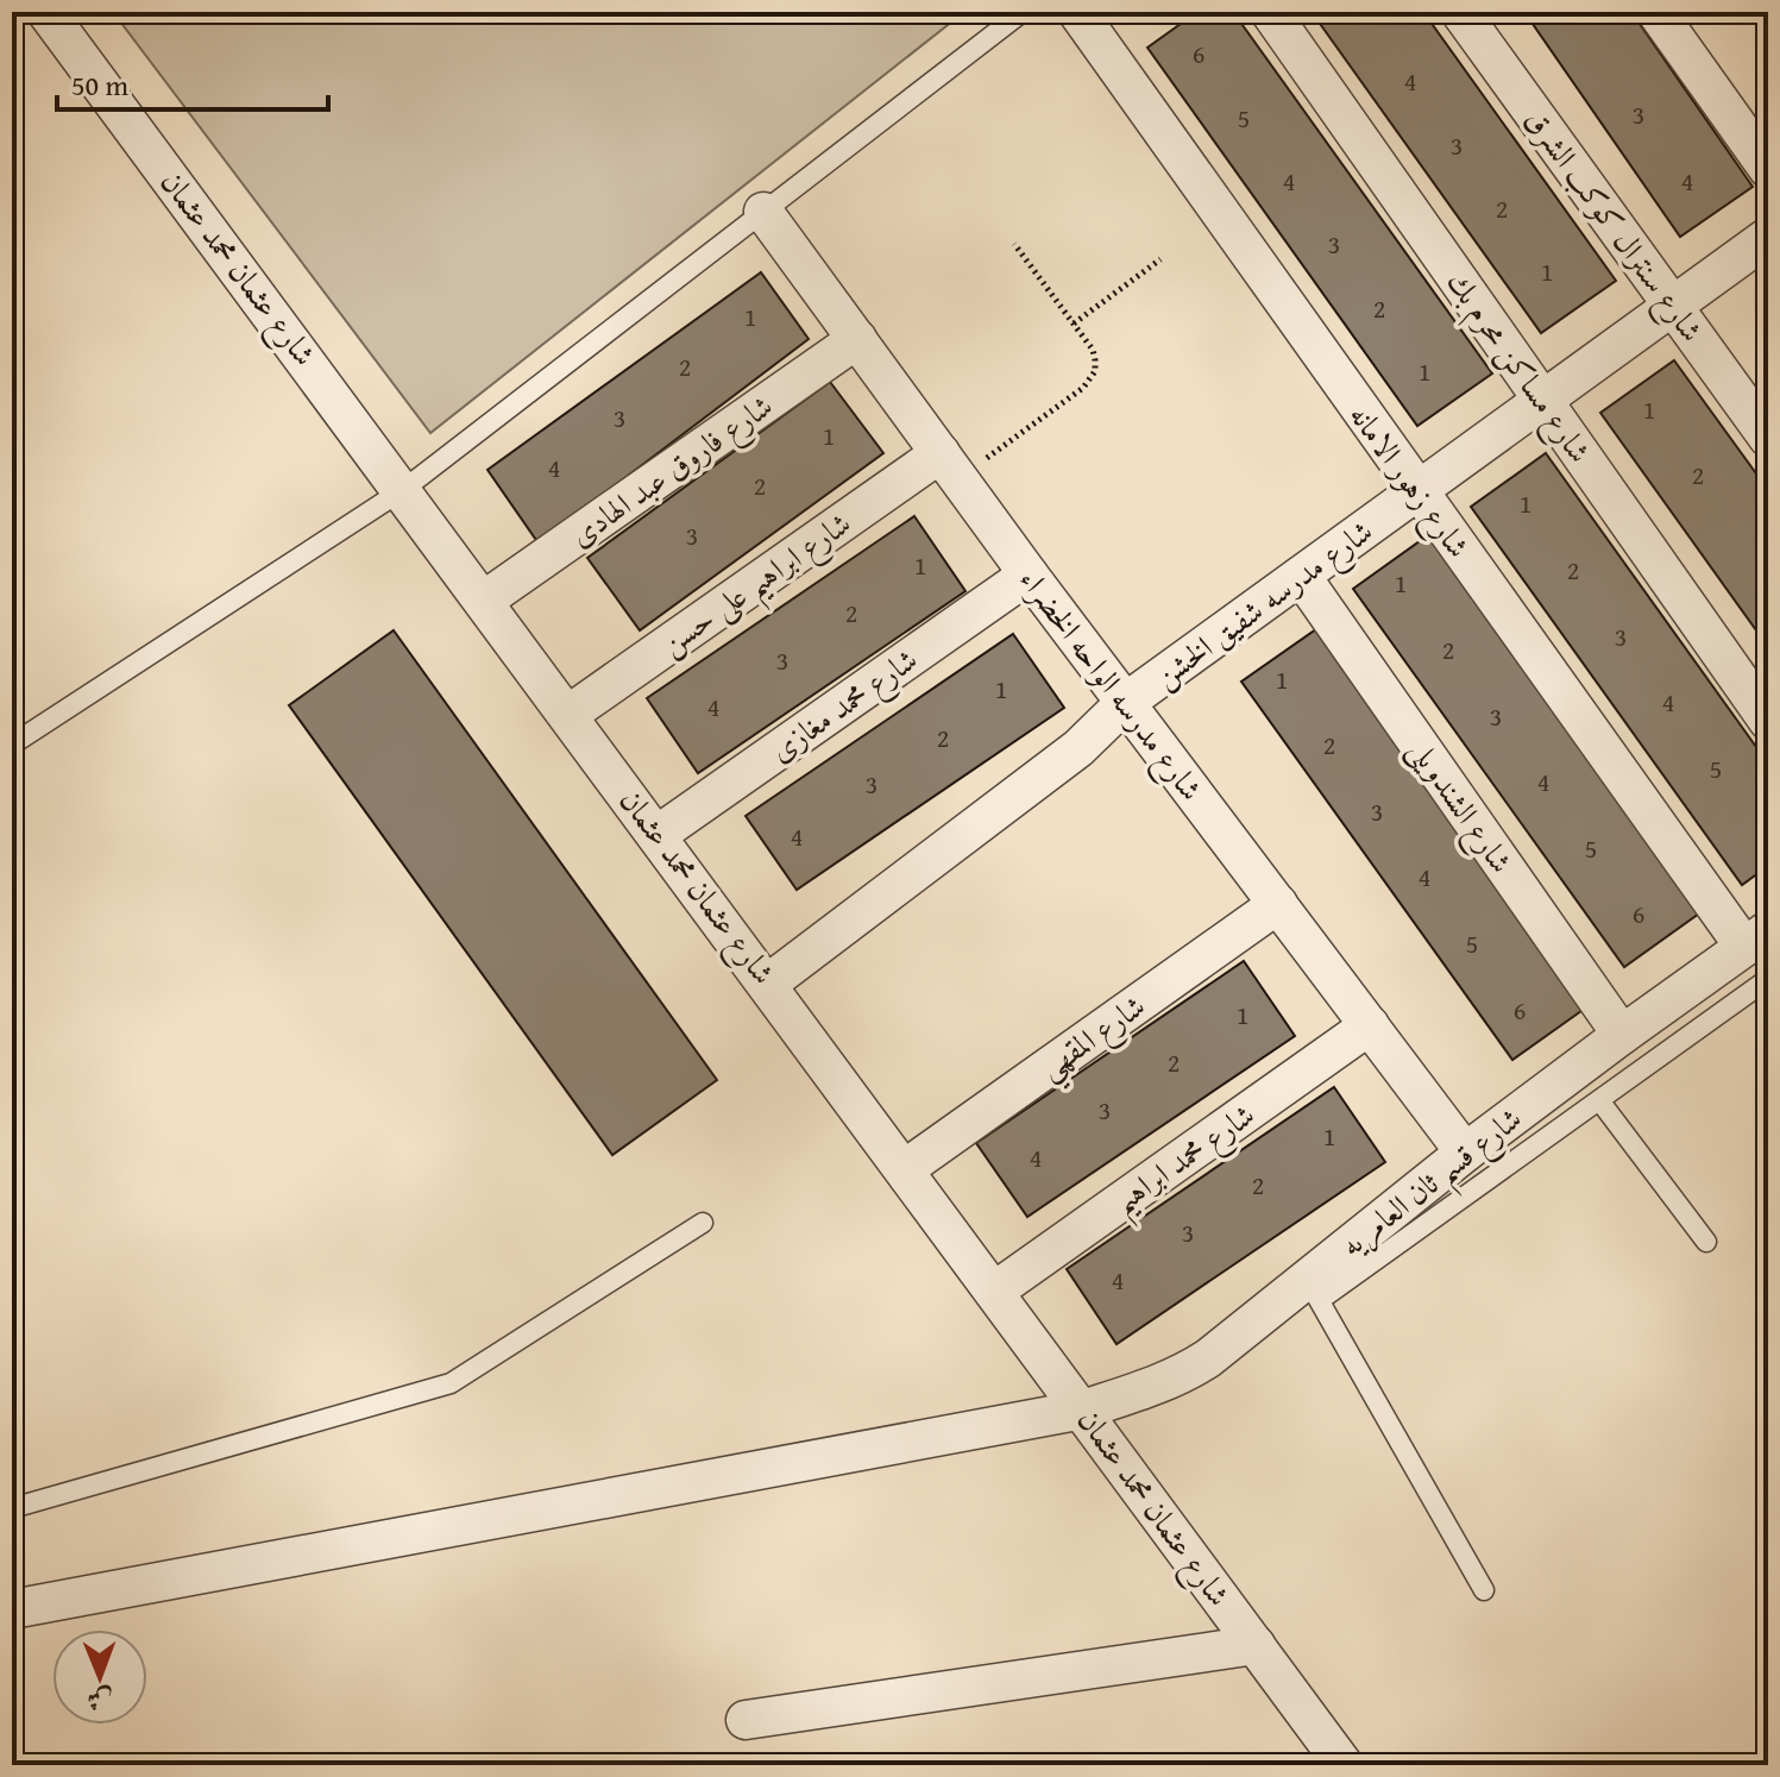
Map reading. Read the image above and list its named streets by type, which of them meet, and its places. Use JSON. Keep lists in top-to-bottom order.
{
  "streets": {
    "street": [
      "شارع سنترال كوكب الشرق",
      "شارع عثمان محمد عثمان",
      "شارع مساكن محرم بك",
      "شارع فاروق عبد الهادى",
      "شارع زهور الامانه",
      "شارع ابراهيم على حسن",
      "شارع مدرسه شفيق الخشن",
      "شارع مدرسه الواحه الخضراء",
      "شارع محمد مغازى",
      "شارع الشندويلى",
      "شارع المقهي",
      "شارع محمد ابراهيم",
      "شارع قسم ثان العامريه"
    ]
  },
  "crossings": [
    ["شارع سنترال كوكب الشرق", "شارع مدرسه شفيق الخشن"],
    ["شارع عثمان محمد عثمان", "شارع فاروق عبد الهادى"],
    ["شارع عثمان محمد عثمان", "شارع ابراهيم على حسن"],
    ["شارع عثمان محمد عثمان", "شارع مدرسه شفيق الخشن"],
    ["شارع عثمان محمد عثمان", "شارع محمد مغازى"],
    ["شارع عثمان محمد عثمان", "شارع المقهي"],
    ["شارع عثمان محمد عثمان", "شارع محمد ابراهيم"],
    ["شارع عثمان محمد عثمان", "شارع قسم ثان العامريه"],
    ["شارع مساكن محرم بك", "شارع مدرسه شفيق الخشن"],
    ["شارع فاروق عبد الهادى", "شارع مدرسه الواحه الخضراء"],
    ["شارع زهور الامانه", "شارع مدرسه شفيق الخشن"],
    ["شارع زهور الامانه", "شارع قسم ثان العامريه"],
    ["شارع ابراهيم على حسن", "شارع مدرسه الواحه الخضراء"],
    ["شارع مدرسه شفيق الخشن", "شارع مدرسه الواحه الخضراء"],
    ["شارع مدرسه شفيق الخشن", "شارع الشندويلى"],
    ["شارع مدرسه الواحه الخضراء", "شارع محمد مغازى"],
    ["شارع مدرسه الواحه الخضراء", "شارع المقهي"],
    ["شارع مدرسه الواحه الخضراء", "شارع محمد ابراهيم"],
    ["شارع مدرسه الواحه الخضراء", "شارع قسم ثان العامريه"],
    ["شارع الشندويلى", "شارع قسم ثان العامريه"]
  ],
  "house_numbers": [
    "6",
    "4",
    "3",
    "5",
    "3",
    "4",
    "4",
    "2",
    "3",
    "1",
    "2",
    "1",
    "2",
    "1",
    "1",
    "3",
    "1",
    "4",
    "2",
    "2",
    "1",
    "3",
    "1",
    "2",
    "1",
    "2",
    "3",
    "2",
    "3",
    "1",
    "1",
    "4",
    "4",
    "3",
    "2",
    "2",
    "5",
    "4",
    "3",
    "3",
    "4",
    "5",
    "4",
    "6",
    "5",
    "6",
    "1",
    "2",
    "3",
    "1",
    "4",
    "2",
    "3",
    "4"
  ],
  "scale_bar": "50 m",
  "north": "bottom"
}
